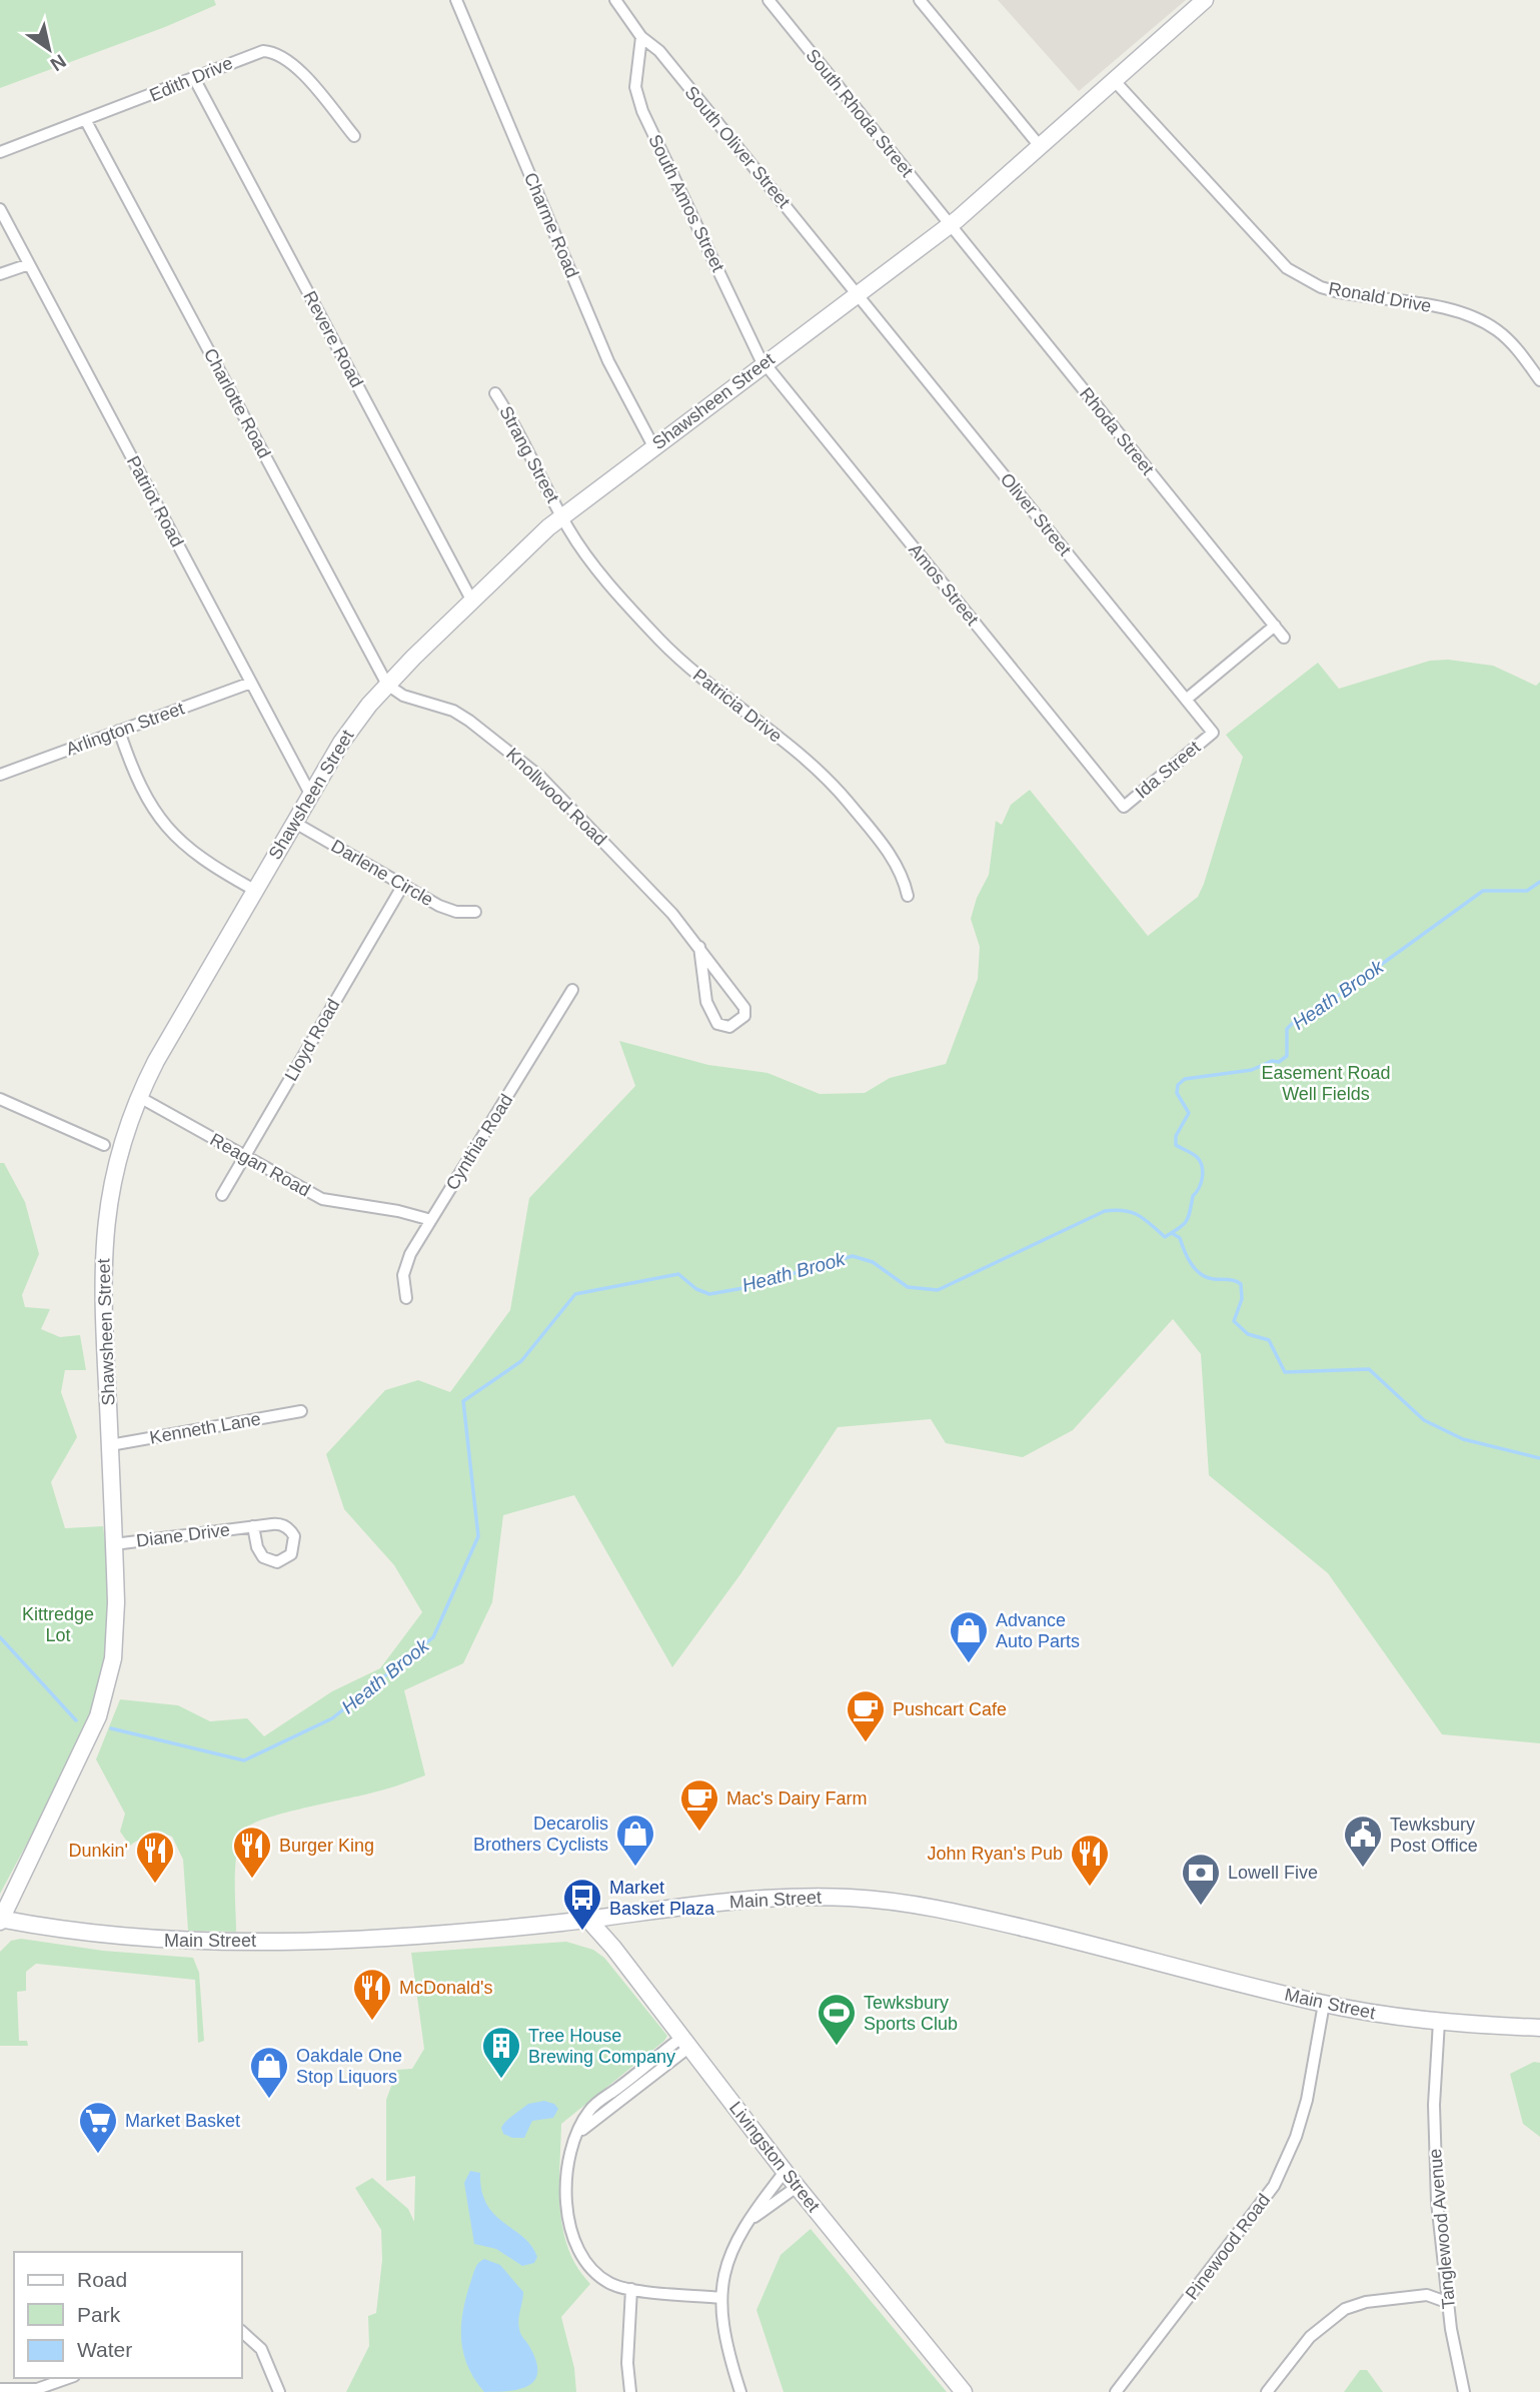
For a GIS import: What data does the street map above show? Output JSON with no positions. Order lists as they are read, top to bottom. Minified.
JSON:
{"streets":{"main road":["Shawsheen Street","Main Street","Livingston Street"],"street":["Edith Drive","South Rhoda Street","South Oliver Street","South Amos Street","Charme Road","Ronald Drive","Revere Road","Charlotte Road","Rhoda Street","Strang Street","Patriot Road","Oliver Street","Amos Street","Patricia Drive","Arlington Street","Ida Street","Knollwood Road","Darlene Circle","Lloyd Road","Cynthia Road","Reagan Road","Kenneth Lane","Diane Drive","Tanglewood Avenue","Pinewood Road"]},"crossings":[["Edith Drive","Revere Road"],["Edith Drive","Charlotte Road"],["South Rhoda Street","Shawsheen Street"],["South Rhoda Street","Rhoda Street"],["South Oliver Street","South Amos Street"],["South Oliver Street","Shawsheen Street"],["South Oliver Street","Oliver Street"],["South Amos Street","Shawsheen Street"],["South Amos Street","Amos Street"],["Charme Road","Shawsheen Street"],["Ronald Drive","Shawsheen Street"],["Revere Road","Shawsheen Street"],["Shawsheen Street","Charlotte Road"],["Shawsheen Street","Rhoda Street"],["Shawsheen Street","Strang Street"],["Shawsheen Street","Patriot Road"],["Shawsheen Street","Oliver Street"],["Shawsheen Street","Amos Street"],["Shawsheen Street","Patricia Drive"],["Shawsheen Street","Knollwood Road"],["Shawsheen Street","Darlene Circle"],["Shawsheen Street","Reagan Road"],["Shawsheen Street","Kenneth Lane"],["Shawsheen Street","Diane Drive"],["Shawsheen Street","Main Street"],["Charlotte Road","Knollwood Road"],["Strang Street","Patricia Drive"],["Patriot Road","Arlington Street"],["Oliver Street","Ida Street"],["Amos Street","Ida Street"],["Darlene Circle","Lloyd Road"],["Lloyd Road","Reagan Road"],["Cynthia Road","Reagan Road"],["Main Street","Livingston Street"],["Main Street","Tanglewood Avenue"],["Main Street","Pinewood Road"]],"water":["Heath Brook"],"parks":["Easement Road Well Fields","Kittredge Lot"],"places":{"shop":["Advance Auto Parts","Decarolis Brothers Cyclists","Oakdale One Stop Liquors"],"cafe":["Pushcart Cafe","Mac's Dairy Farm"],"public building":["Tewksbury Post Office"],"restaurant":["Burger King","Dunkin'","John Ryan's Pub","McDonald's"],"bank":["Lowell Five"],"bus stop":["Market Basket Plaza"],"sports":["Tewksbury Sports Club"],"building":["Tree House Brewing Company"],"supermarket":["Market Basket"]},"legend":["Road","Park","Water"],"north":"bottom right"}
